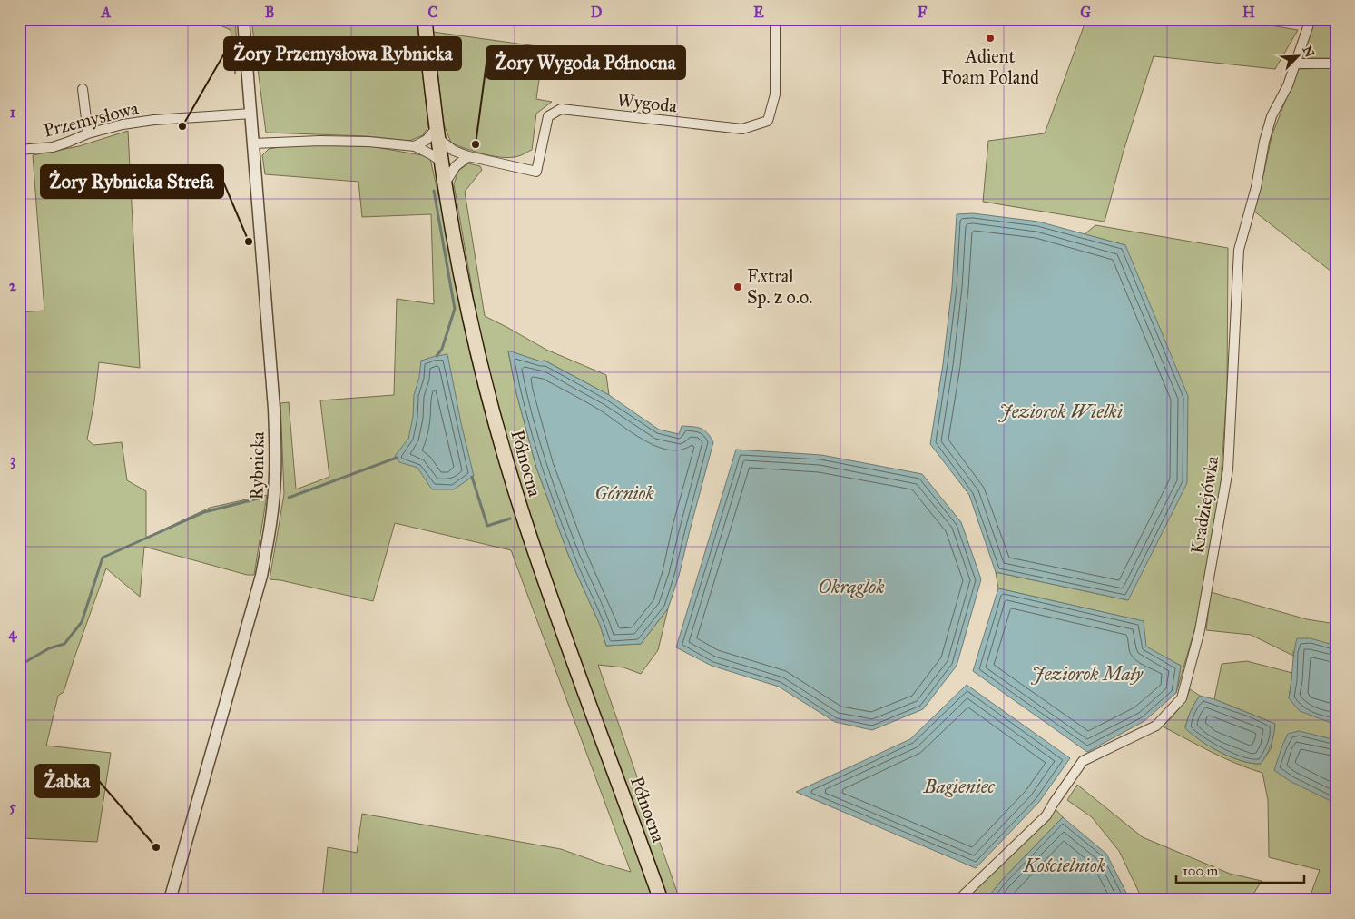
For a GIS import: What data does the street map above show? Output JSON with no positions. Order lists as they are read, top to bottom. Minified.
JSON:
{"streets":{"main road":["Północna"],"street":["Wygoda","Przemysłowa","Rybnicka","Kradziejówka"]},"crossings":[["Wygoda","Północna"],["Przemysłowa","Rybnicka"]],"water":["Jeziorok Wielki","Górniok","Okrąglok","Jeziorok Mały","Bagieniec","Kościelniok"],"places":["Adient Foam Poland","Żory Przemysłowa Rybnicka","Żory Wygoda Północna","Żory Rybnicka Strefa","Extral Sp. z o.o.","Żabka"],"scale_bar":"100 m","north":"top right","grid":{"columns":["A","B","C","D","E","F","G","H"],"rows":["1","2","3","4","5"]}}
